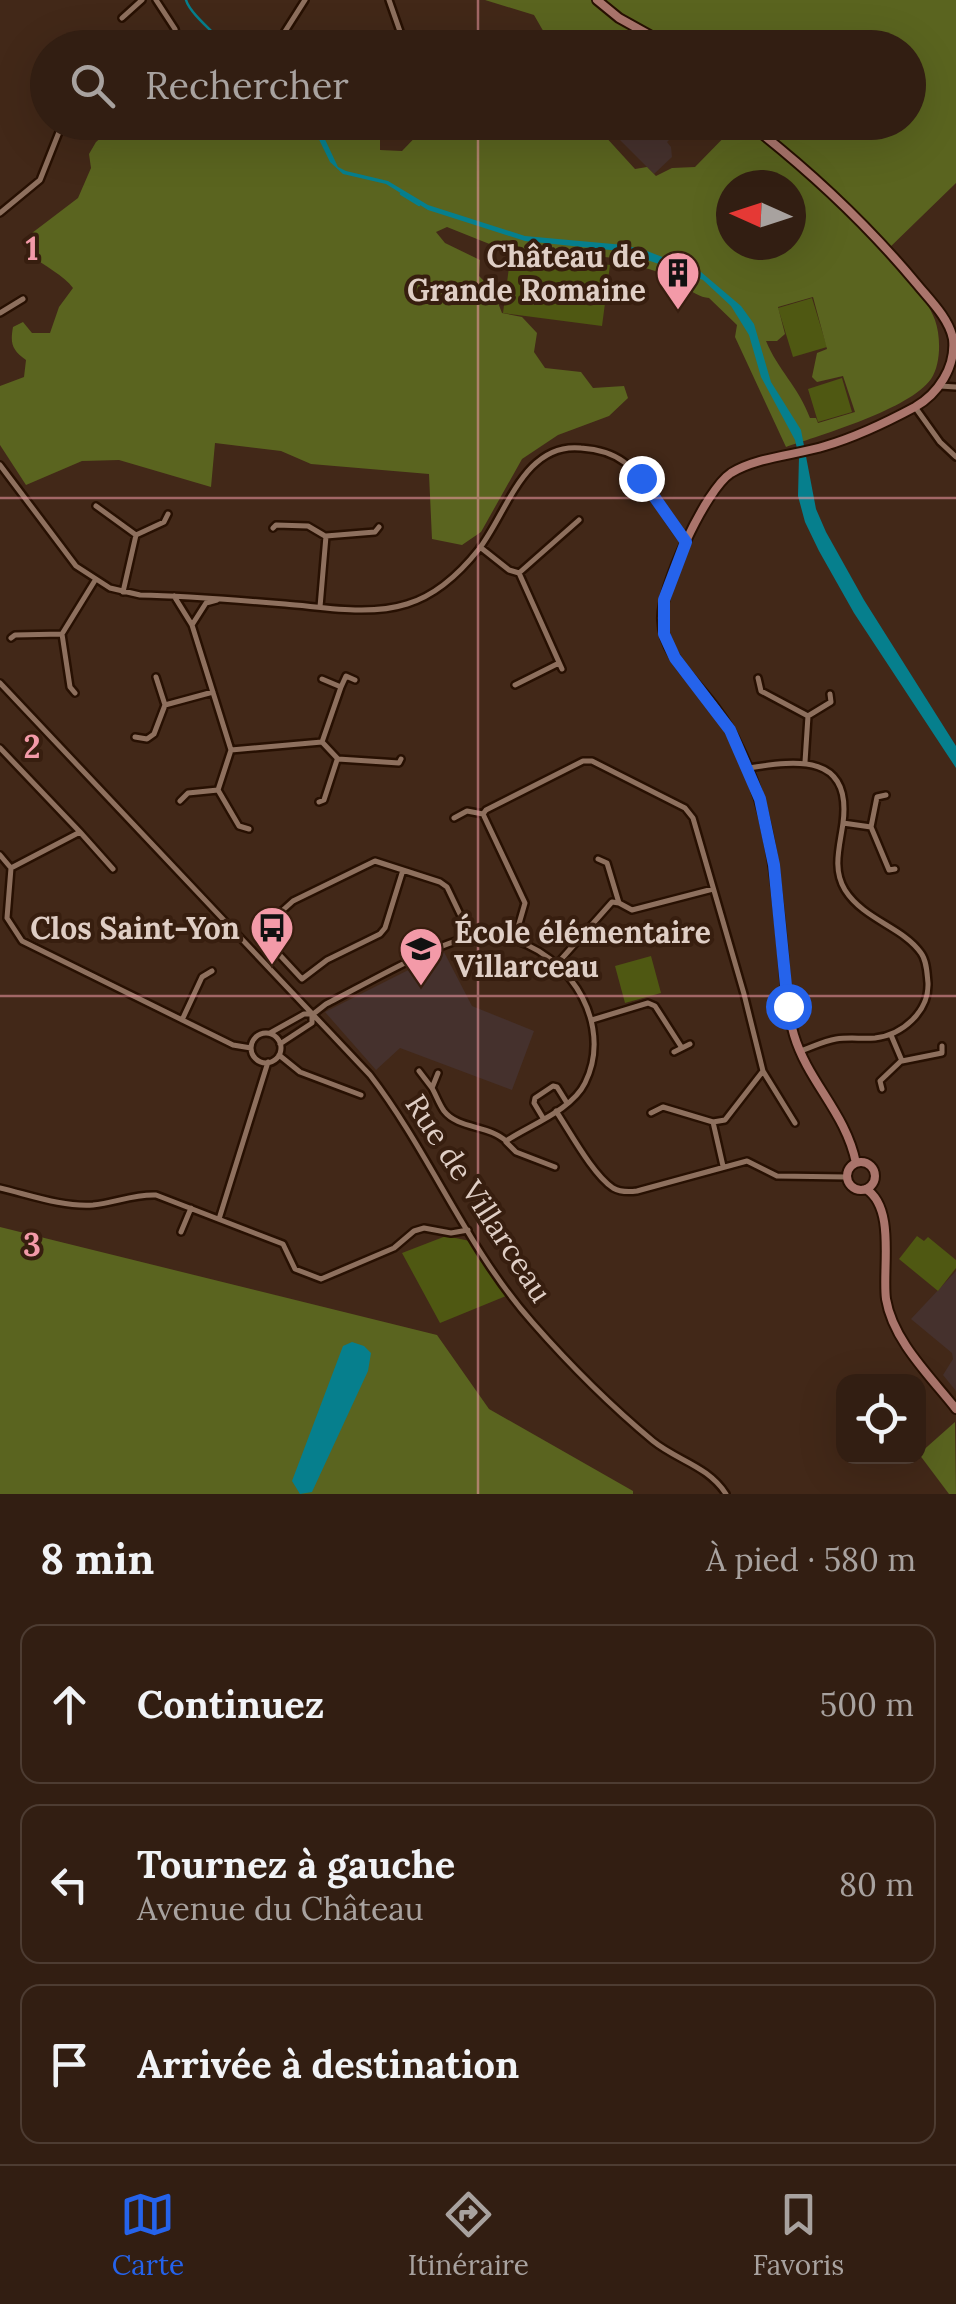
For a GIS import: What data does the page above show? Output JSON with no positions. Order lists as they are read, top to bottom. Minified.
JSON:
{"streets":{"street":["Rue de Villarceau"]},"places":{"building":["Château de Grande Romaine"],"bus stop":["Clos Saint-Yon"],"school or university":["École élémentaire Villarceau"]},"north":"left","page":{"search":"Rechercher","heading":["8 min","À pied · 580 m"],"list":[["Continuez","500 m"],["Tournez à gauche","Avenue du Château","80 m"],"Arrivée à destination"],"nav":["Carte","Itinéraire","Favoris"]},"grid":{"rows":["1","2","3"]}}
